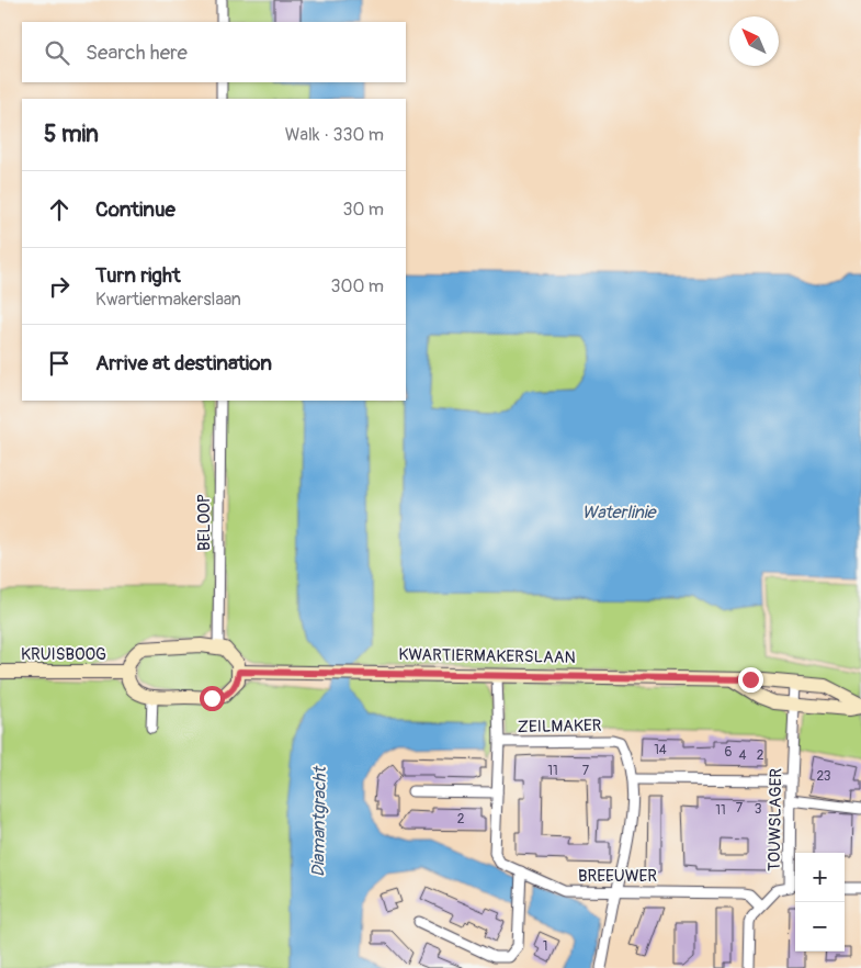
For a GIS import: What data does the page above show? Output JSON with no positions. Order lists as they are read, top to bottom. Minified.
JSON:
{"streets":{"main road":["KRUISBOOG","KWARTIERMAKERSLAAN"],"street":["BELOOP","ZEILMAKER","TOUWSLAGER","BREEUWER"]},"crossings":[["KWARTIERMAKERSLAAN","TOUWSLAGER"],["KWARTIERMAKERSLAAN","BREEUWER"],["ZEILMAKER","BREEUWER"],["TOUWSLAGER","BREEUWER"]],"water":["Waterlinie","Diamantgracht"],"house_numbers":["14","6","4","2","11","7","23","7","3","11","2","1"],"north":"top left","page":{"search":"Search here","heading":["5 min","Walk · 330 m"],"list":[["Continue","30 m"],["Turn right","Kwartiermakerslaan","300 m"],"Arrive at destination"],"map_buttons":["+","−"]}}
